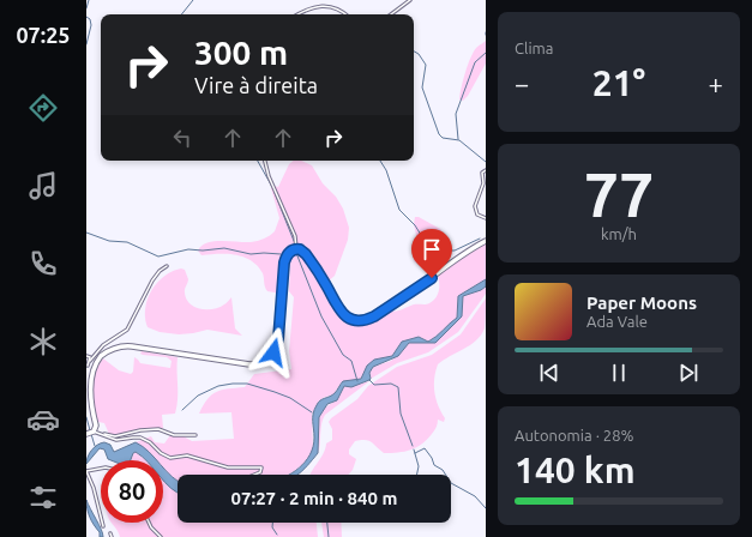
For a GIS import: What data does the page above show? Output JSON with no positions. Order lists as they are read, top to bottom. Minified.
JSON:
{"page":{"tabs":"07:25","tile":["Clima",["77","km/h"],["Autonomia · 28%","140 km"]],"turn":["300 m","Vire à direita"],"heat":["−","21°","+"],"song":["Paper Moons","Ada Vale"],"limit":"80","trip":"07:27 · 2 min · 840 m"}}
